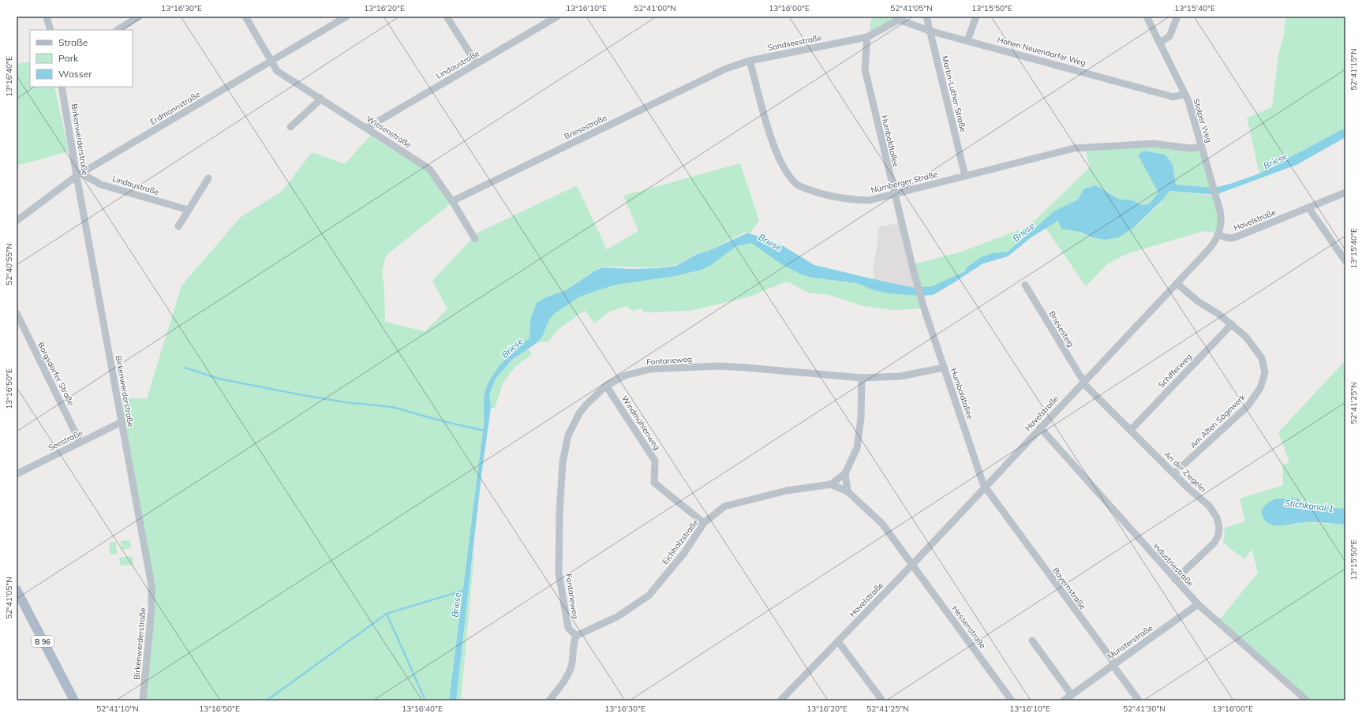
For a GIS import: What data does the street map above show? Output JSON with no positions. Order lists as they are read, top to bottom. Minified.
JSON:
{"streets":{"main road":["B 96"],"street":["Sandseestraße","Hohen Neuendorfer Weg","Lindaustraße","Martin-Luther-Straße","Erdmannstraße","Stolper Weg","Briesestraße","Wiesenstraße","Birkenwerderstraße","Humboldtallee","Nürnberger Straße","Havelstraße","Briesesteig","Fontaneweg","Schifferweg","Borgsdorfer Straße","Am Alten Sägewerk","Windmühlenweg","Seestraße","An der Ziegelei","Eichholzstraße","Industriestraße","Bayernstraße","Hessenstraße","Münsterstraße"]},"crossings":[["Sandseestraße","Briesestraße"],["Sandseestraße","Humboldtallee"],["Sandseestraße","Nürnberger Straße"],["Hohen Neuendorfer Weg","Martin-Luther-Straße"],["Hohen Neuendorfer Weg","Stolper Weg"],["Lindaustraße","Erdmannstraße"],["Lindaustraße","Wiesenstraße"],["Lindaustraße","Birkenwerderstraße"],["Martin-Luther-Straße","Nürnberger Straße"],["Erdmannstraße","Wiesenstraße"],["Erdmannstraße","Birkenwerderstraße"],["Stolper Weg","Nürnberger Straße"],["Stolper Weg","Havelstraße"],["Briesestraße","Wiesenstraße"],["Birkenwerderstraße","Seestraße"],["Humboldtallee","Nürnberger Straße"],["Humboldtallee","Havelstraße"],["Humboldtallee","Fontaneweg"],["Humboldtallee","Bayernstraße"],["Havelstraße","Briesesteig"],["Havelstraße","Am Alten Sägewerk"],["Havelstraße","An der Ziegelei"],["Havelstraße","Industriestraße"],["Havelstraße","Bayernstraße"],["Havelstraße","Hessenstraße"],["Briesesteig","An der Ziegelei"],["Fontaneweg","Windmühlenweg"],["Fontaneweg","Eichholzstraße"],["Schifferweg","Am Alten Sägewerk"],["Schifferweg","An der Ziegelei"],["Borgsdorfer Straße","Seestraße"],["Am Alten Sägewerk","An der Ziegelei"],["Windmühlenweg","Eichholzstraße"],["An der Ziegelei","Industriestraße"],["Industriestraße","Münsterstraße"],["Bayernstraße","Münsterstraße"]],"water":["Briese","Stichkanal 1"],"legend":["Straße","Park","Wasser"],"coordinates":["13°16'30\"E","13°16'20\"E","13°16'10\"E","52°41'00\"N","13°16'00\"E","52°41'05\"N","13°15'50\"E","13°15'40\"E","52°41'15\"N","13°16'40\"E","52°40'55\"N","13°16'50\"E","52°41'25\"N","52°41'10\"N","52°41'30\"N"]}
